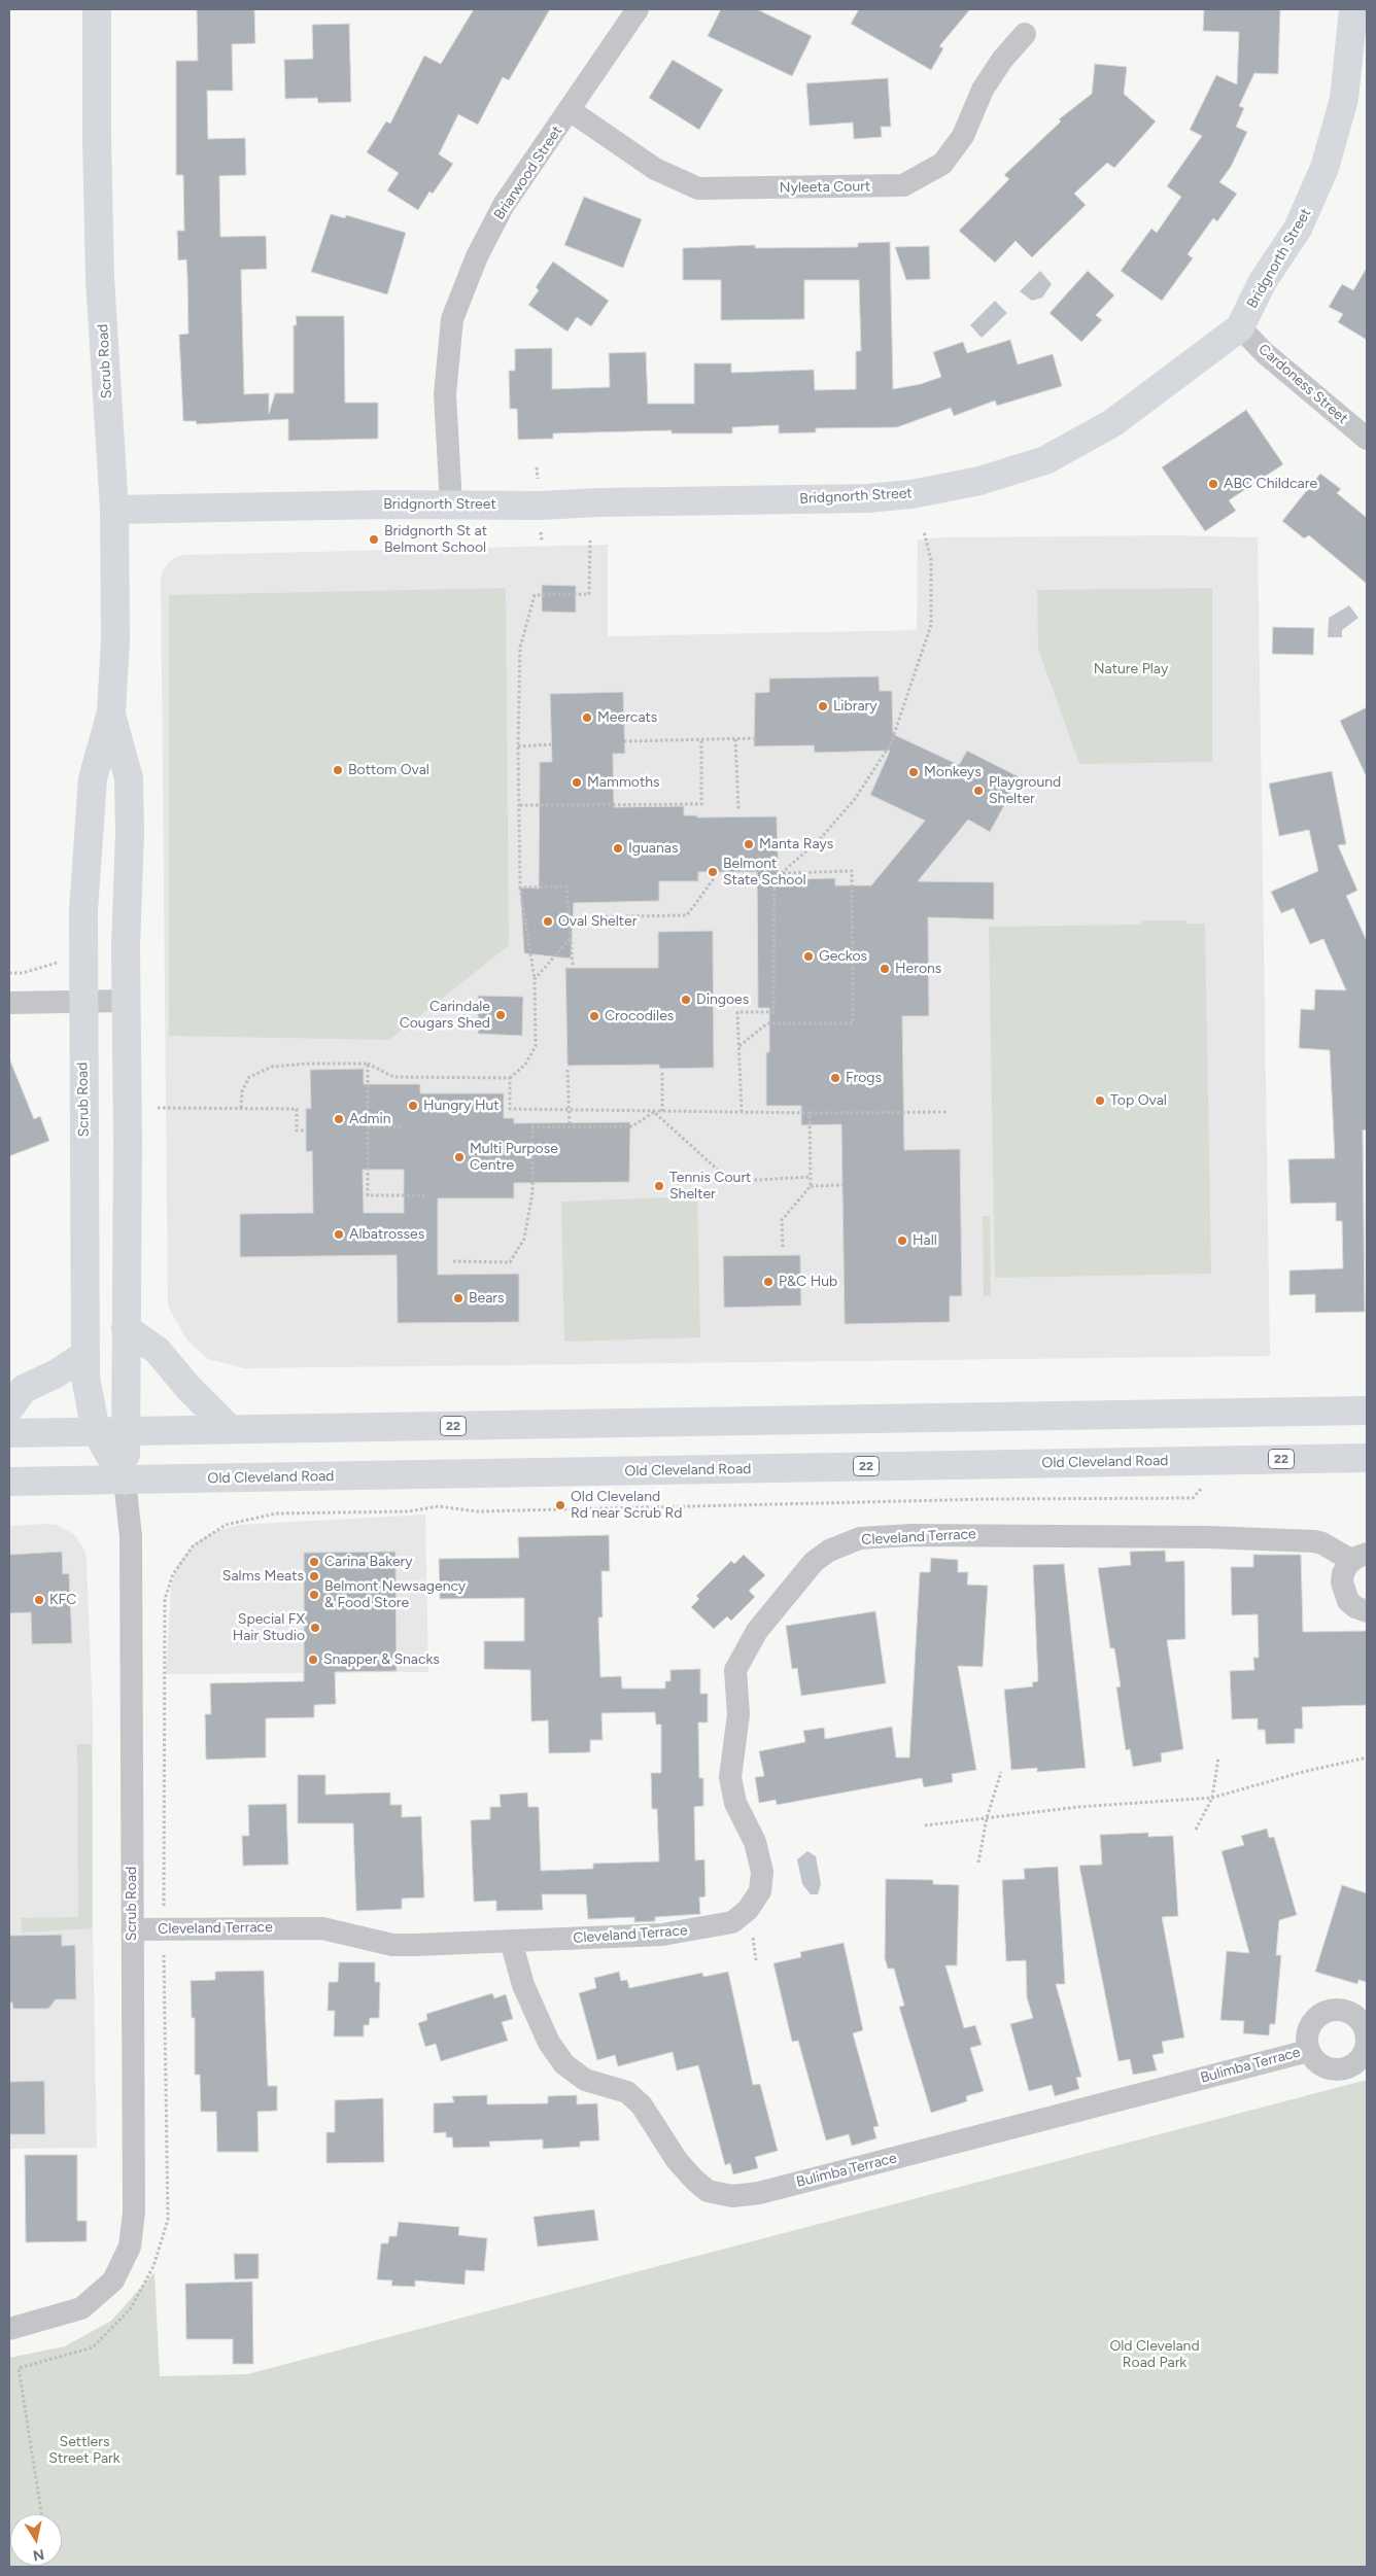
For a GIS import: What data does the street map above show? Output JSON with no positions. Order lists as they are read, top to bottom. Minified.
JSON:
{"streets":{"main road":["Bridgnorth Street","Scrub Road","22","Old Cleveland Road"],"street":["Briarwood Street","Nyleeta Court","Cardoness Street","Cleveland Terrace","Bulimba Terrace"]},"crossings":[["Briarwood Street","Nyleeta Court"],["Briarwood Street","Bridgnorth Street"],["Bridgnorth Street","Scrub Road"],["Bridgnorth Street","Cardoness Street"],["Scrub Road","22"],["Scrub Road","Old Cleveland Road"],["Scrub Road","Cleveland Terrace"],["Cleveland Terrace","Bulimba Terrace"]],"parks":["Nature Play","Old Cleveland Road Park","Settlers Street Park"],"places":["ABC Childcare","Bridgnorth St at Belmont School","Library","Meercats","Bottom Oval","Monkeys","Mammoths","Playground Shelter","Manta Rays","Iguanas","Belmont State School","Oval Shelter","Geckos","Herons","Dingoes","Carindale Cougars Shed","Crocodiles","Frogs","Top Oval","Hungry Hut","Admin","Multi Purpose Centre","Tennis Court Shelter","Albatrosses","Hall","P&C Hub","Bears","Old Cleveland Rd near Scrub Rd","Carina Bakery","Salms Meats","Belmont Newsagency & Food Store","KFC","Special FX Hair Studio","Snapper & Snacks"],"north":"bottom"}
